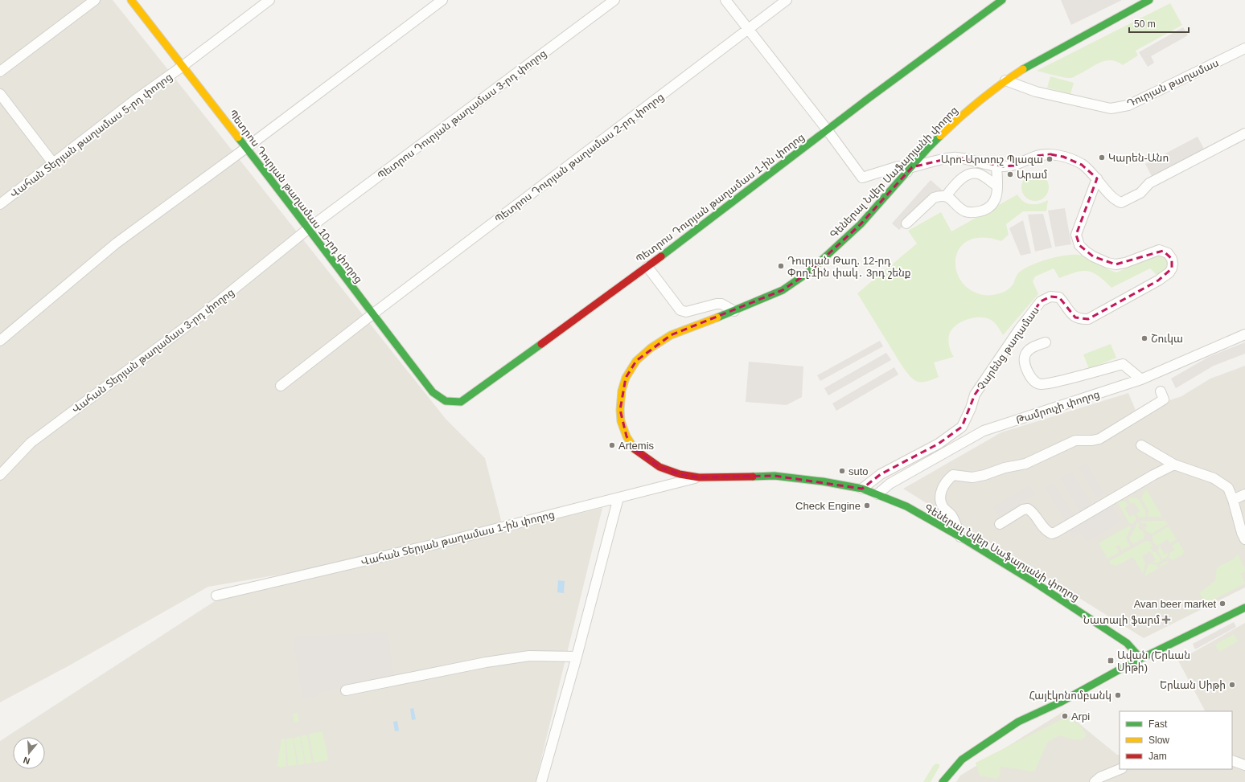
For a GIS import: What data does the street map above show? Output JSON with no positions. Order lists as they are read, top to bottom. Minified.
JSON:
{"streets":{"main road":["Գեներալ Նվեր Սաֆարյանի փողոց","Պետրոս Դուրյան թաղամաս 10-րդ փողոց","Պետրոս Դուրյան թաղամաս 1-ին փողոց"],"street":["Դուրյան թաղամաս","Պետրոս Դուրյան թաղամաս 3-րդ փողոց","Վահան Տերյան թաղամաս 5-րդ փողոց","Պետրոս Դուրյան թաղամաս 2-րդ փողոց","Չարենց թաղամաս","Վահան Տերյան թաղամաս 3-րդ փողոց","Թամրուչի փողոց","Վահան Տերյան թաղամաս 1-ին փողոց"]},"crossings":[["Դուրյան թաղամաս","Գեներալ Նվեր Սաֆարյանի փողոց"],["Պետրոս Դուրյան թաղամաս 3-րդ փողոց","Պետրոս Դուրյան թաղամաս 10-րդ փողոց"],["Պետրոս Դուրյան թաղամաս 3-րդ փողոց","Վահան Տերյան թաղամաս 3-րդ փողոց"],["Վահան Տերյան թաղամաս 5-րդ փողոց","Պետրոս Դուրյան թաղամաս 10-րդ փողոց"],["Պետրոս Դուրյան թաղամաս 2-րդ փողոց","Պետրոս Դուրյան թաղամաս 10-րդ փողոց"],["Գեներալ Նվեր Սաֆարյանի փողոց","Չարենց թաղամաս"],["Գեներալ Նվեր Սաֆարյանի փողոց","Թամրուչի փողոց"],["Գեներալ Նվեր Սաֆարյանի փողոց","Վահան Տերյան թաղամաս 1-ին փողոց"],["Պետրոս Դուրյան թաղամաս 10-րդ փողոց","Պետրոս Դուրյան թաղամաս 1-ին փողոց"],["Պետրոս Դուրյան թաղամաս 10-րդ փողոց","Վահան Տերյան թաղամաս 3-րդ փողոց"]],"places":{"other":["Կարեն-Անո","Արո-Արտուշ Պլազա","Արամ","Դուրյան Թաղ. 12-րդ Փող.1ին փակ․ 3րդ շենք","Շուկա","Artemis","suto","Check Engine","Avan beer market","Երևան Սիթի","Հայէկոնոմբանկ","Arpi"],"health":["Նատալի ֆարմ"],"transit":["Ավան (Երևան Սիթի)"]},"legend":["Fast","Slow","Jam"],"scale_bar":"50 m","north":"bottom"}
